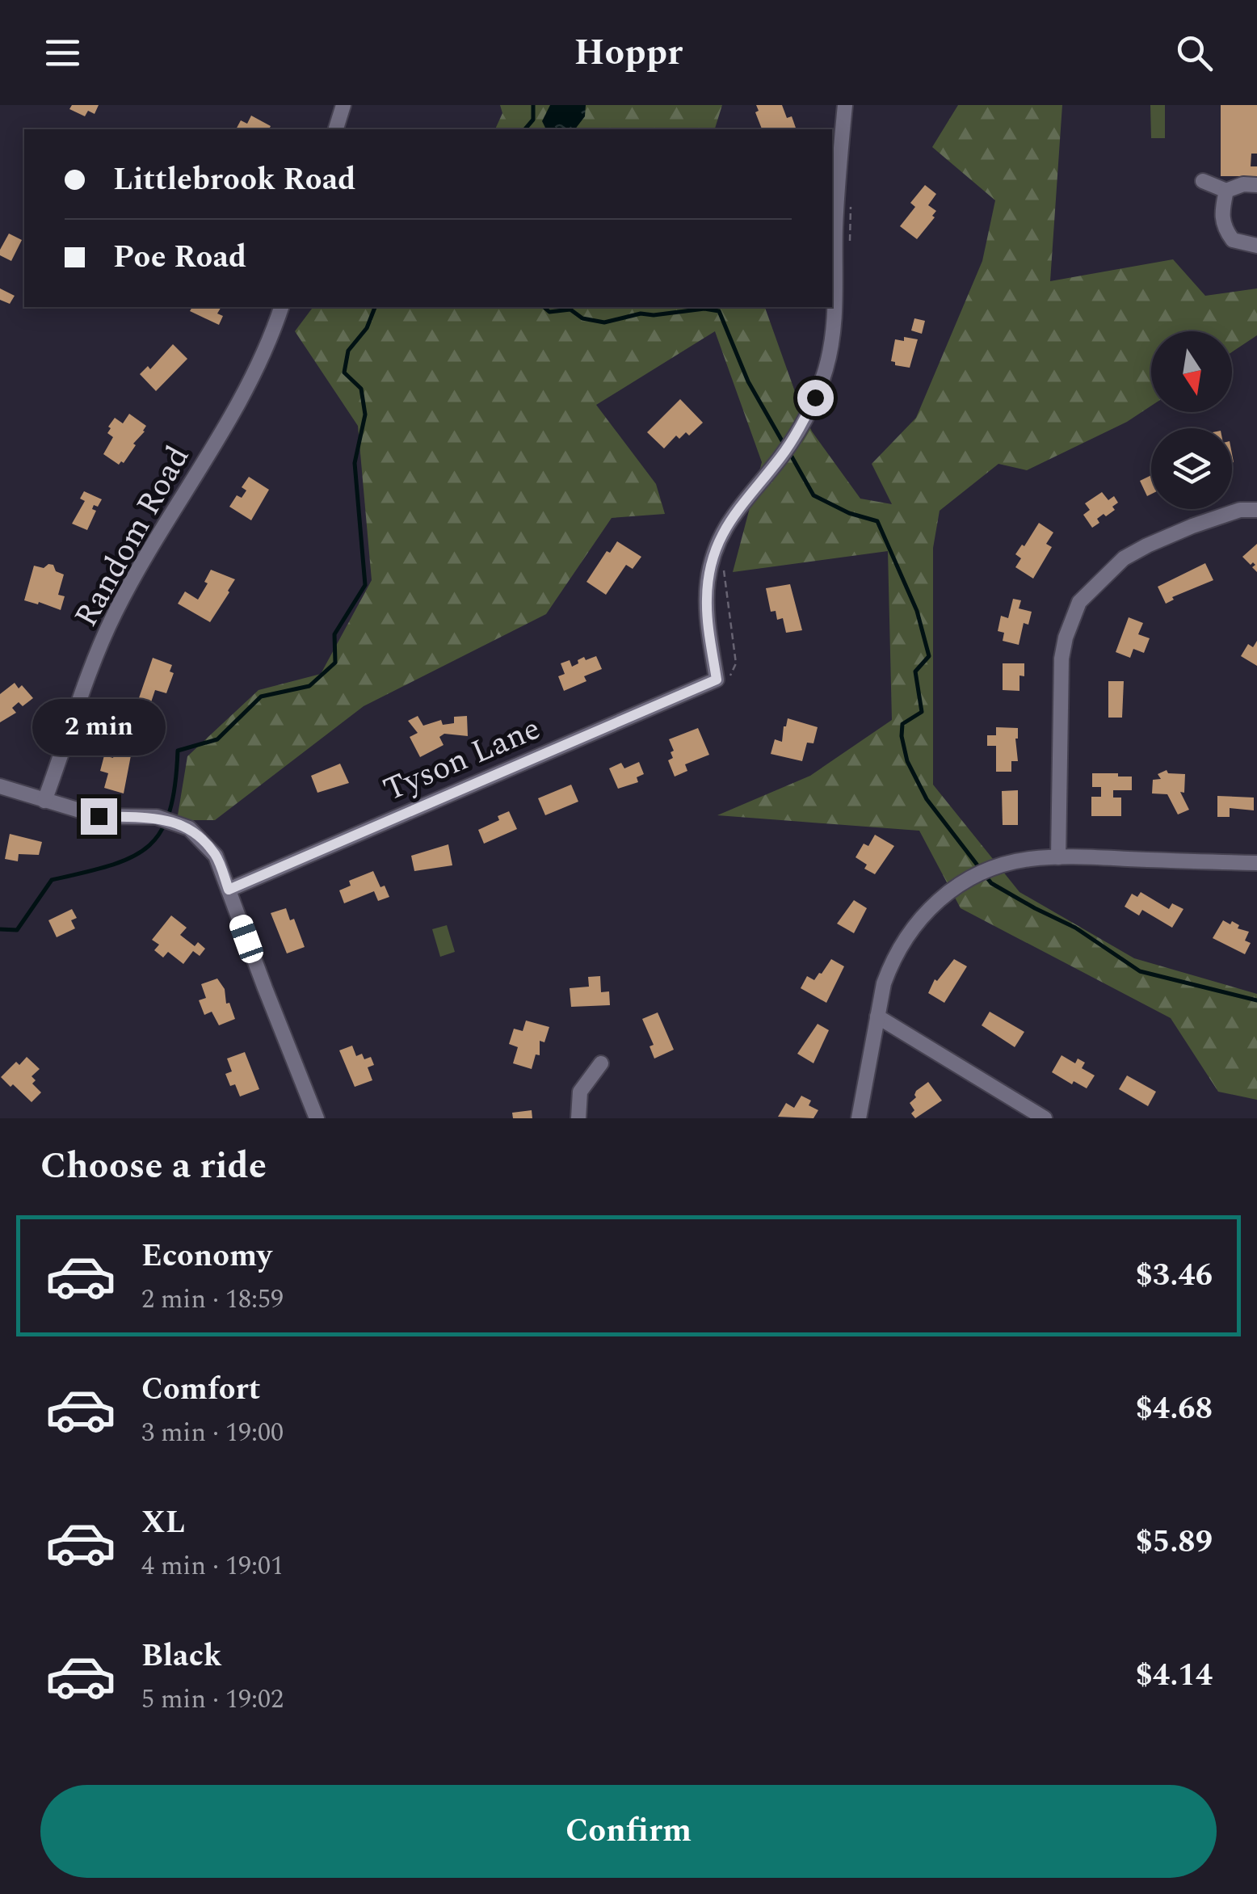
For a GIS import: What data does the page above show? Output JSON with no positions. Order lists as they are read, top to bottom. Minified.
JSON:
{"streets":{"street":["Random Road","Tyson Lane"]},"north":"bottom","page":{"header":"Hoppr","banner":["Littlebrook Road","Poe Road"],"bubble":"2 min","heading":"Choose a ride","list":[{"name":"Economy","note":"2 min · 18:59","value":"$3.46"},{"name":"Comfort","note":"3 min · 19:00","value":"$4.68"},{"name":"XL","note":"4 min · 19:01","value":"$5.89"},{"name":"Black","note":"5 min · 19:02","value":"$4.14"}],"buttons":"Confirm"}}
